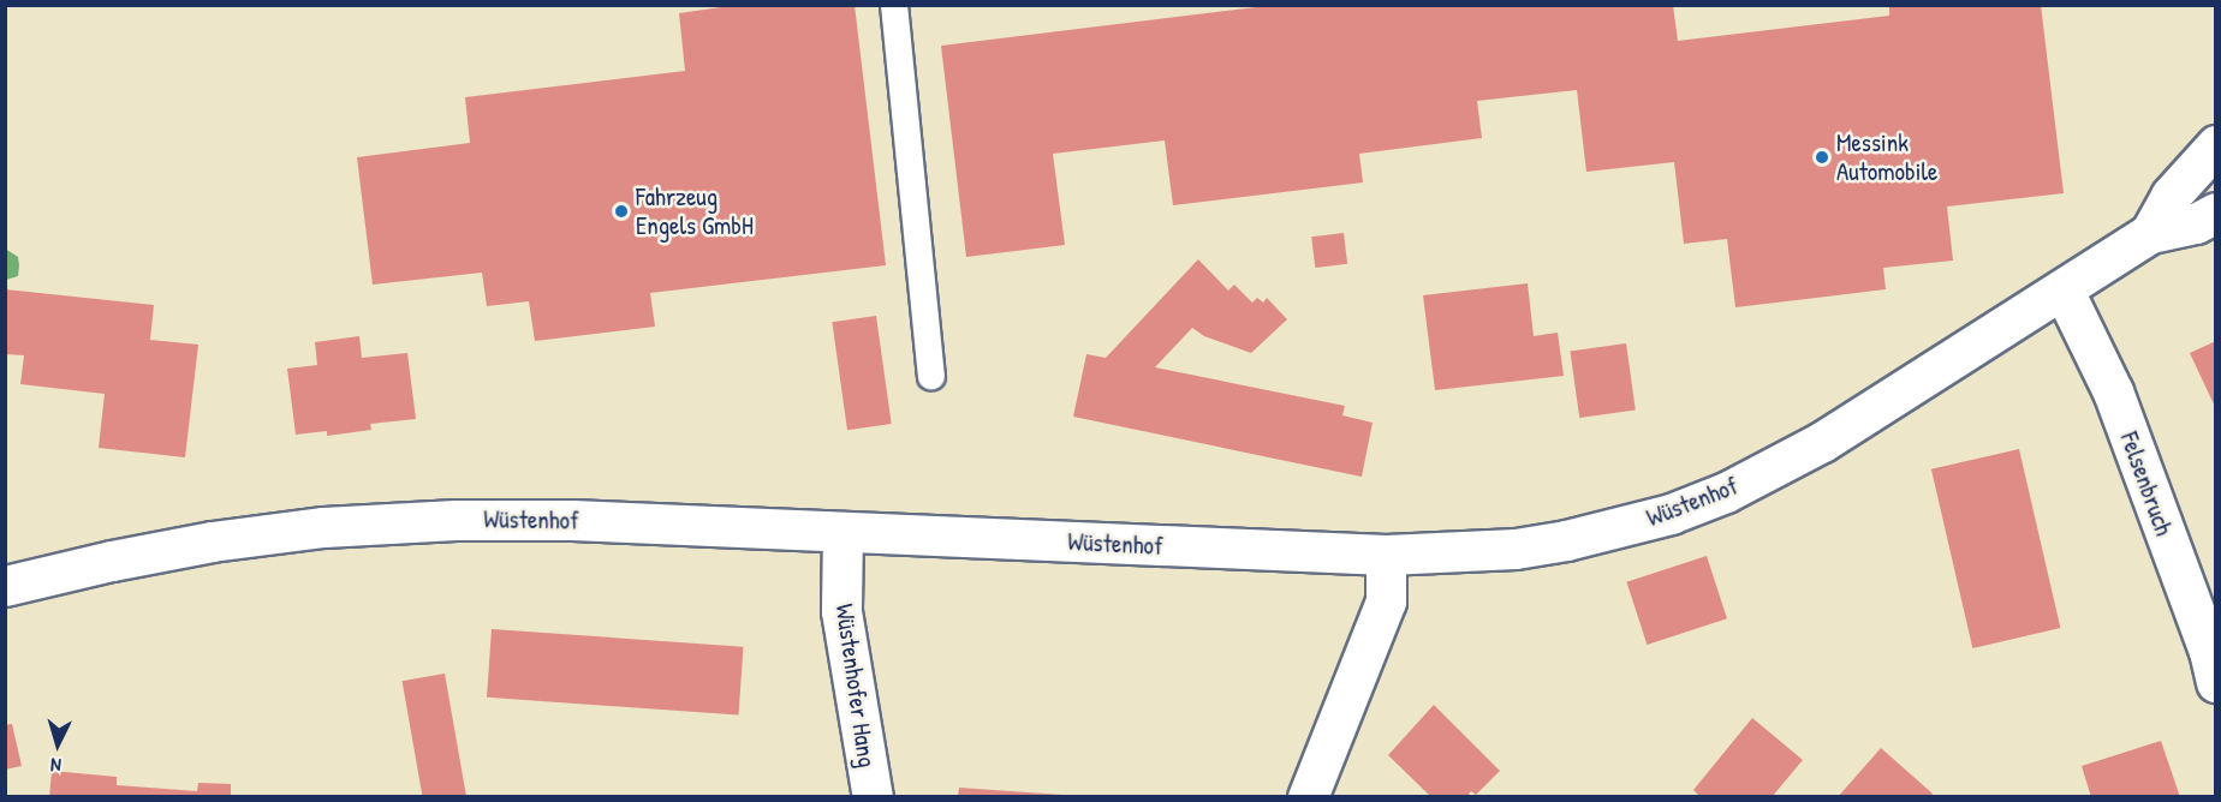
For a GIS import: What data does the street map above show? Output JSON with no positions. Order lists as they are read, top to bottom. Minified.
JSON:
{"streets":{"main road":["Felsenbruch","Wüstenhof","Wüstenhofer Hang"]},"crossings":[["Felsenbruch","Wüstenhof"],["Wüstenhof","Wüstenhofer Hang"]],"places":["Messink Automobile","Fahrzeug Engels GmbH"],"north":"bottom"}
